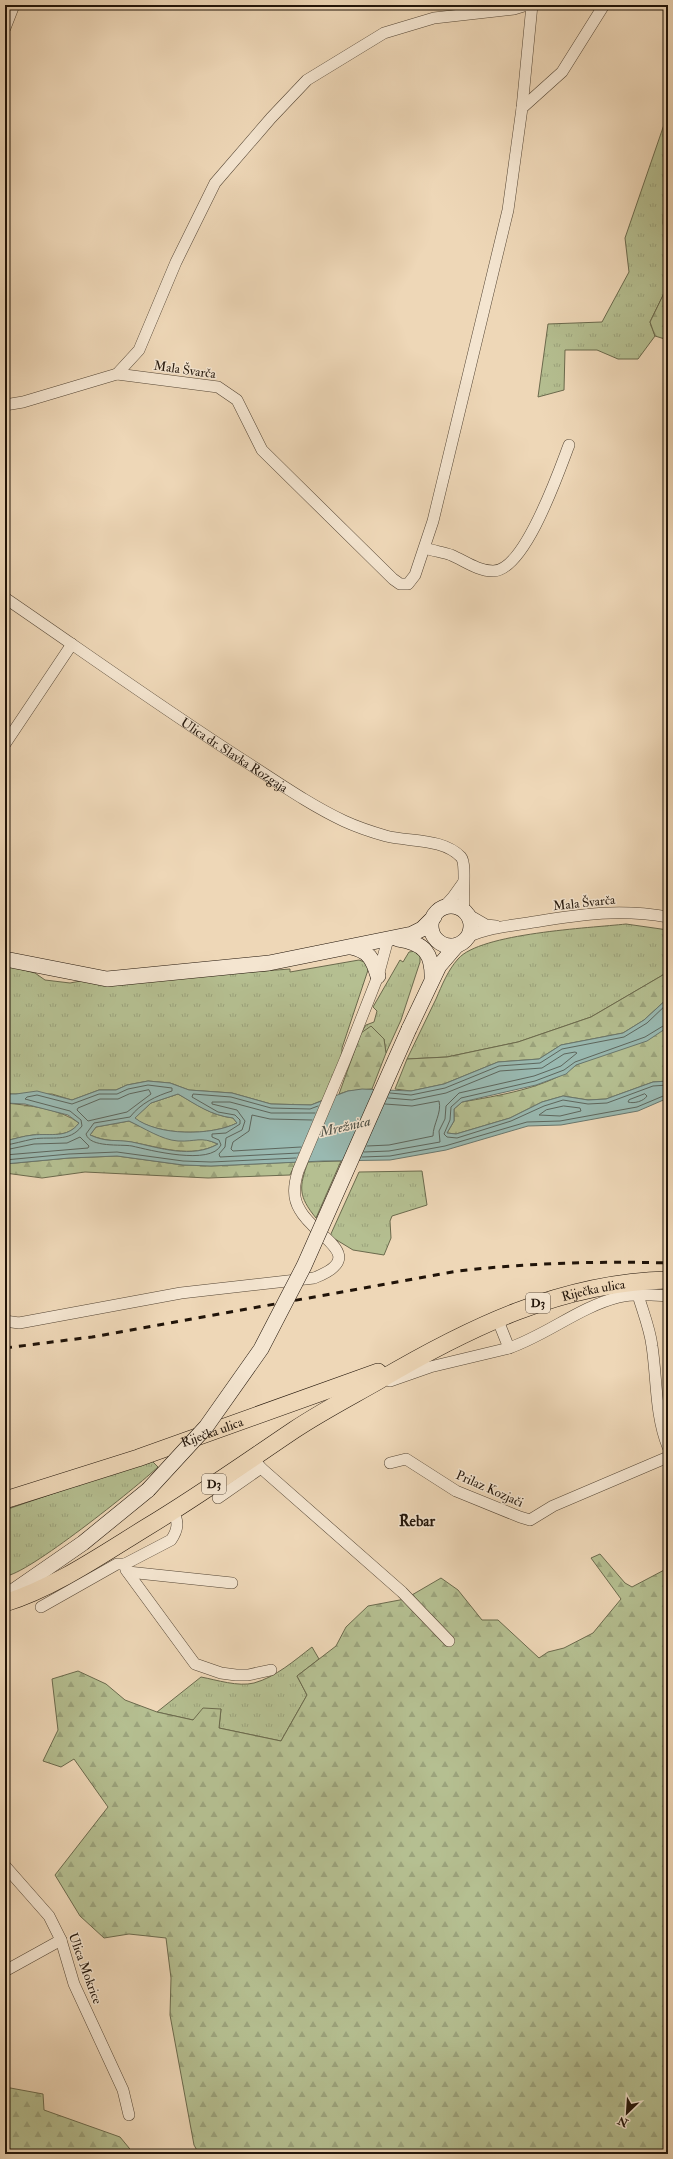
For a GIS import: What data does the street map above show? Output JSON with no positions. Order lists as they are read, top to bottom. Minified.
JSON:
{"streets":{"main road":["Riječka ulica","D3"],"street":["Mala Švarča","Ulica dr. Slavka Rozgaja","Prilaz Kozjači","Ulica Mokrice"]},"districts":["Rebar"],"water":["Mrežnica"],"north":"bottom left"}
